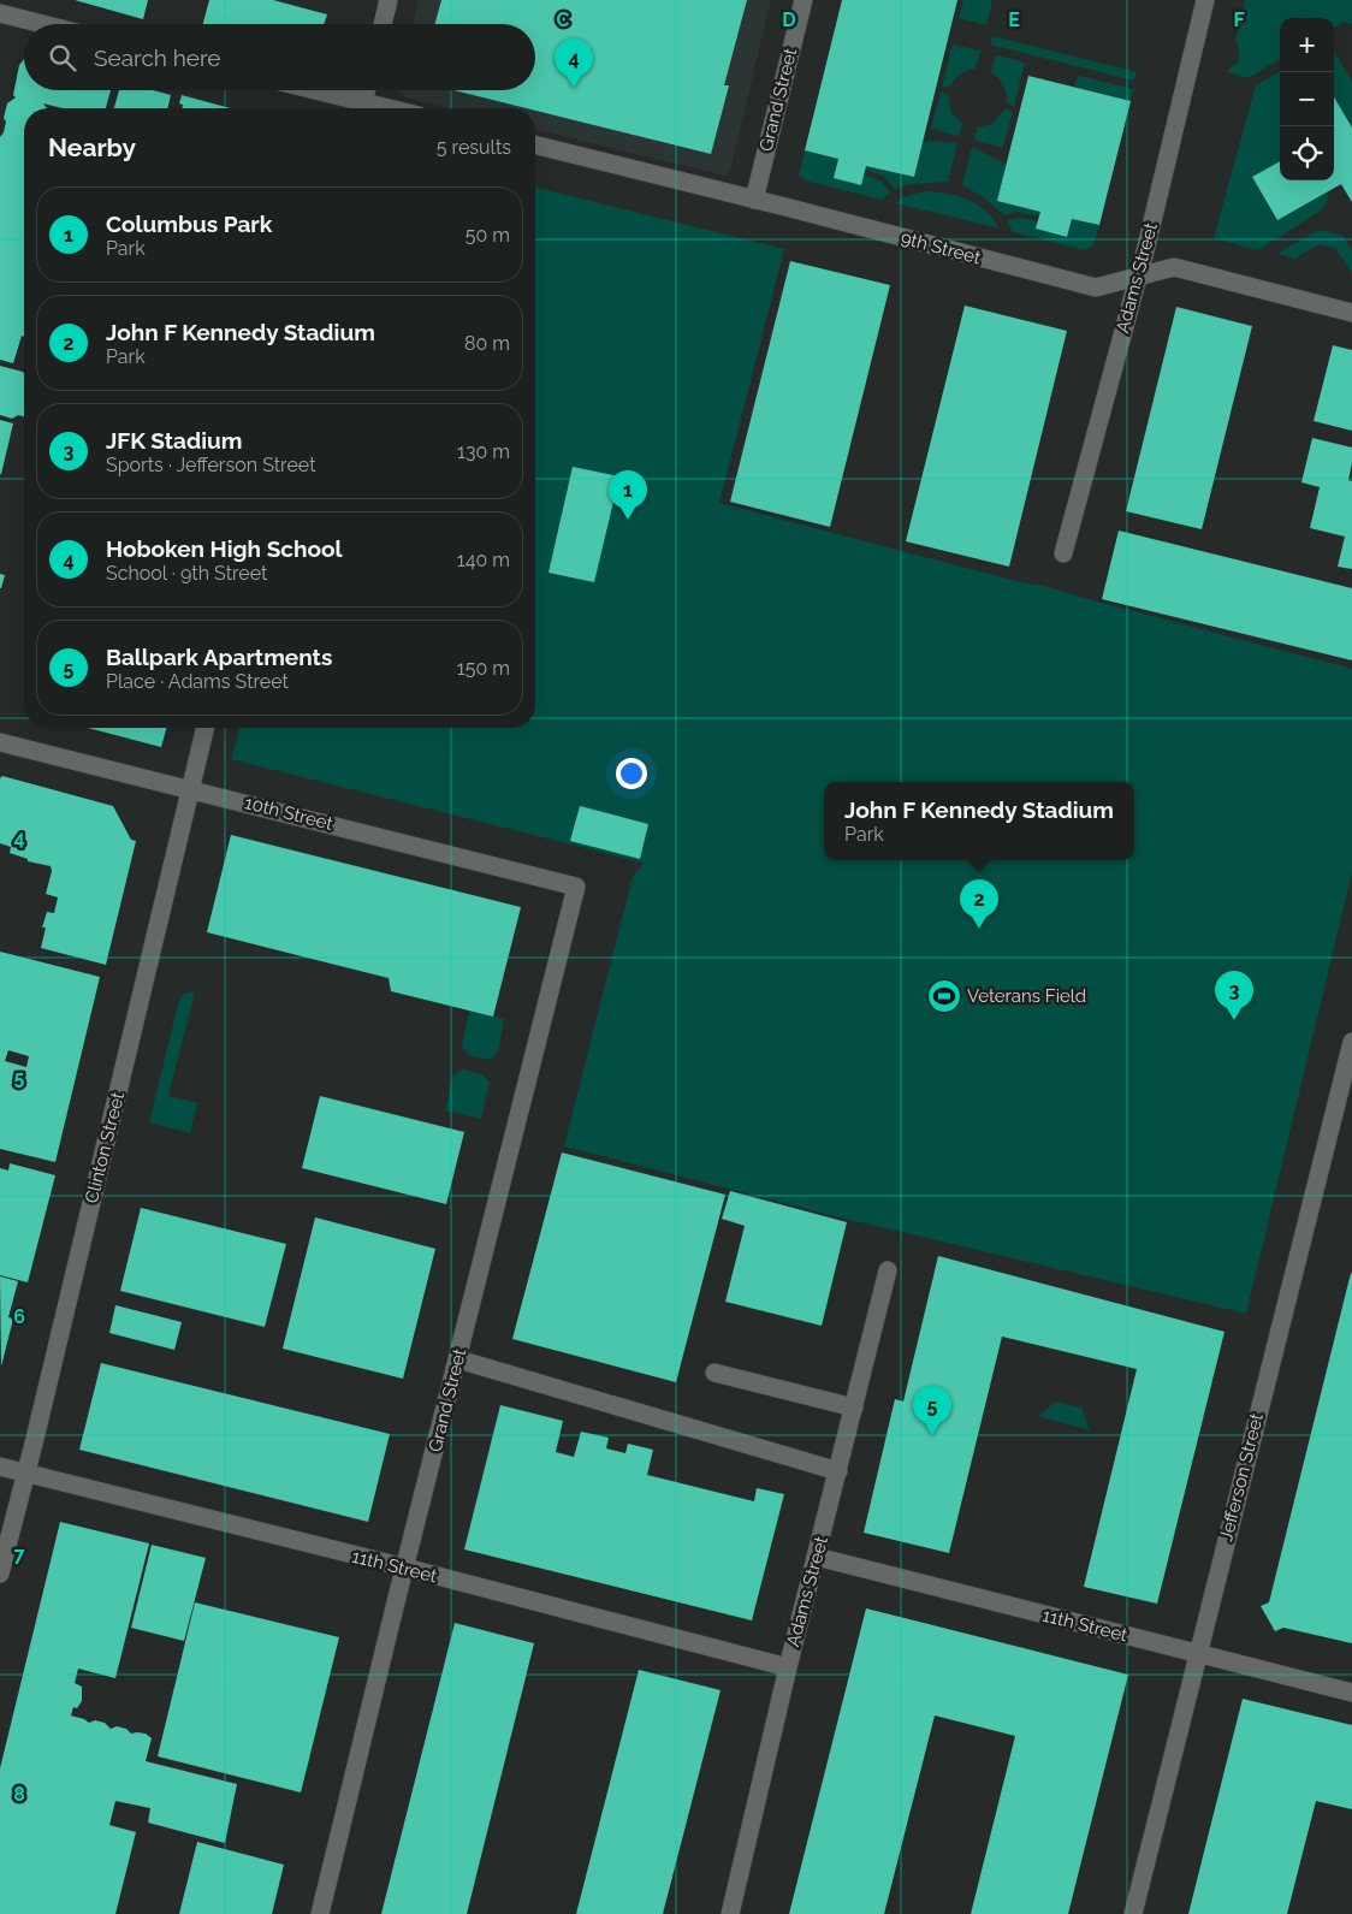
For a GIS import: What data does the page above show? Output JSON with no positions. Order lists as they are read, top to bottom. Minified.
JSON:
{"streets":{"street":["Grand Street","9th Street","Adams Street","10th Street","Clinton Street","Jefferson Street","11th Street"]},"crossings":[["Grand Street","9th Street"],["Grand Street","10th Street"],["Grand Street","11th Street"],["9th Street","Adams Street"],["Adams Street","11th Street"],["10th Street","Clinton Street"],["Clinton Street","11th Street"],["Jefferson Street","11th Street"]],"places":{"sports":["Veterans Field"]},"page":{"map_buttons":["+","−"],"search":"Search here","pins":["4","1","2","3","5"],"heading":["Nearby","5 results"],"list":[{"mark":"1","name":"Columbus Park","note":"Park","value":"50 m"},{"mark":"2","name":"John F Kennedy Stadium","note":"Park","value":"80 m"},{"mark":"3","name":"JFK Stadium","note":"Sports · Jefferson Street","value":"130 m"},{"mark":"4","name":"Hoboken High School","note":"School · 9th Street","value":"140 m"},{"mark":"5","name":"Ballpark Apartments","note":"Place · Adams Street","value":"150 m"}],"popup":["John F Kennedy Stadium","Park"]},"grid":{"columns":["C","D","E","F"],"rows":["4","5","6","7","8"]}}
